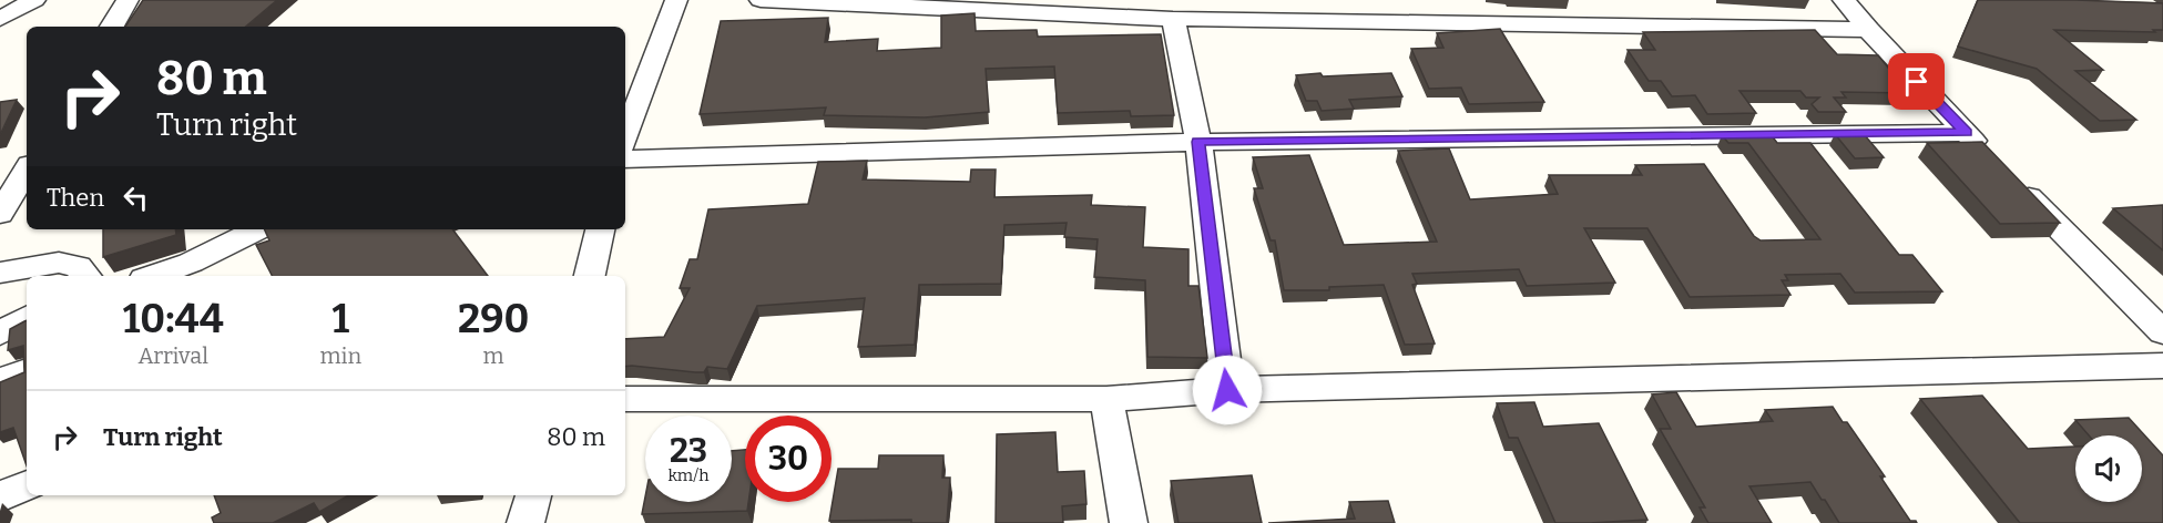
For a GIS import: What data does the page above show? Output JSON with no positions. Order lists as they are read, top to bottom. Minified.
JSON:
{"page":{"turn":["80 m","Turn right"],"then":"Then","eta":["10:44","Arrival","1","min","290","m"],"list":[{"name":"Turn right","value":"80 m"}],"speed":"23 km/h","limit":"30"}}
